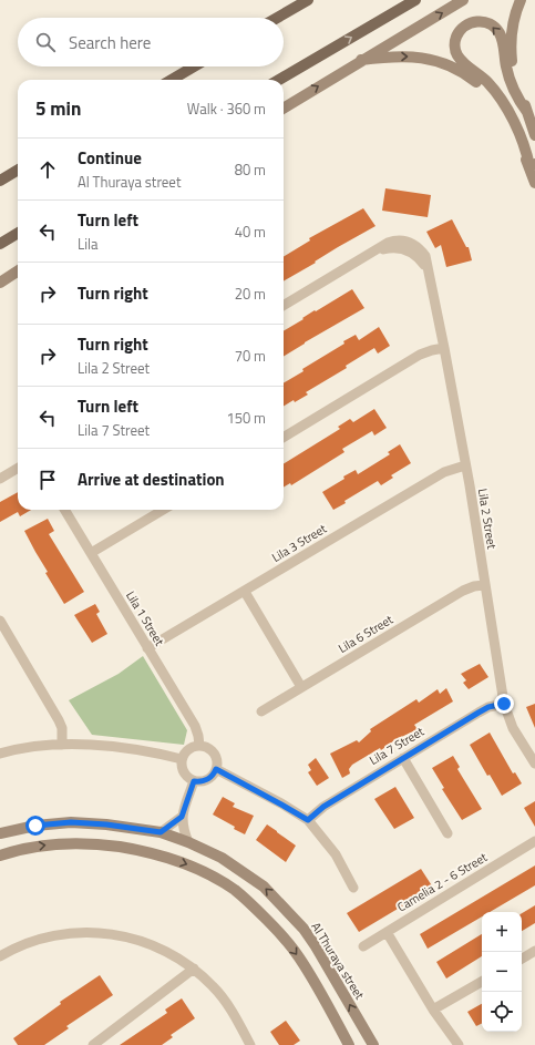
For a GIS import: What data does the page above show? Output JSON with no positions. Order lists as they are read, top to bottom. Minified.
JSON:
{"streets":{"street":["Lila 2 Street","Lila 3 Street","Lila 1 Street","Lila 6 Street","Lila 7 Street","Camelia 2 - 6 Street","Al Thuraya street"]},"crossings":[["Lila 2 Street","Lila 3 Street"],["Lila 2 Street","Lila 6 Street"],["Lila 2 Street","Lila 7 Street"],["Lila 3 Street","Lila 1 Street"]],"page":{"search":"Search here","heading":["5 min","Walk · 360 m"],"list":[["Continue","Al Thuraya street","80 m"],["Turn left","Lila","40 m"],["Turn right","20 m"],["Turn right","Lila 2 Street","70 m"],["Turn left","Lila 7 Street","150 m"],"Arrive at destination"],"map_buttons":["+","−"]}}
